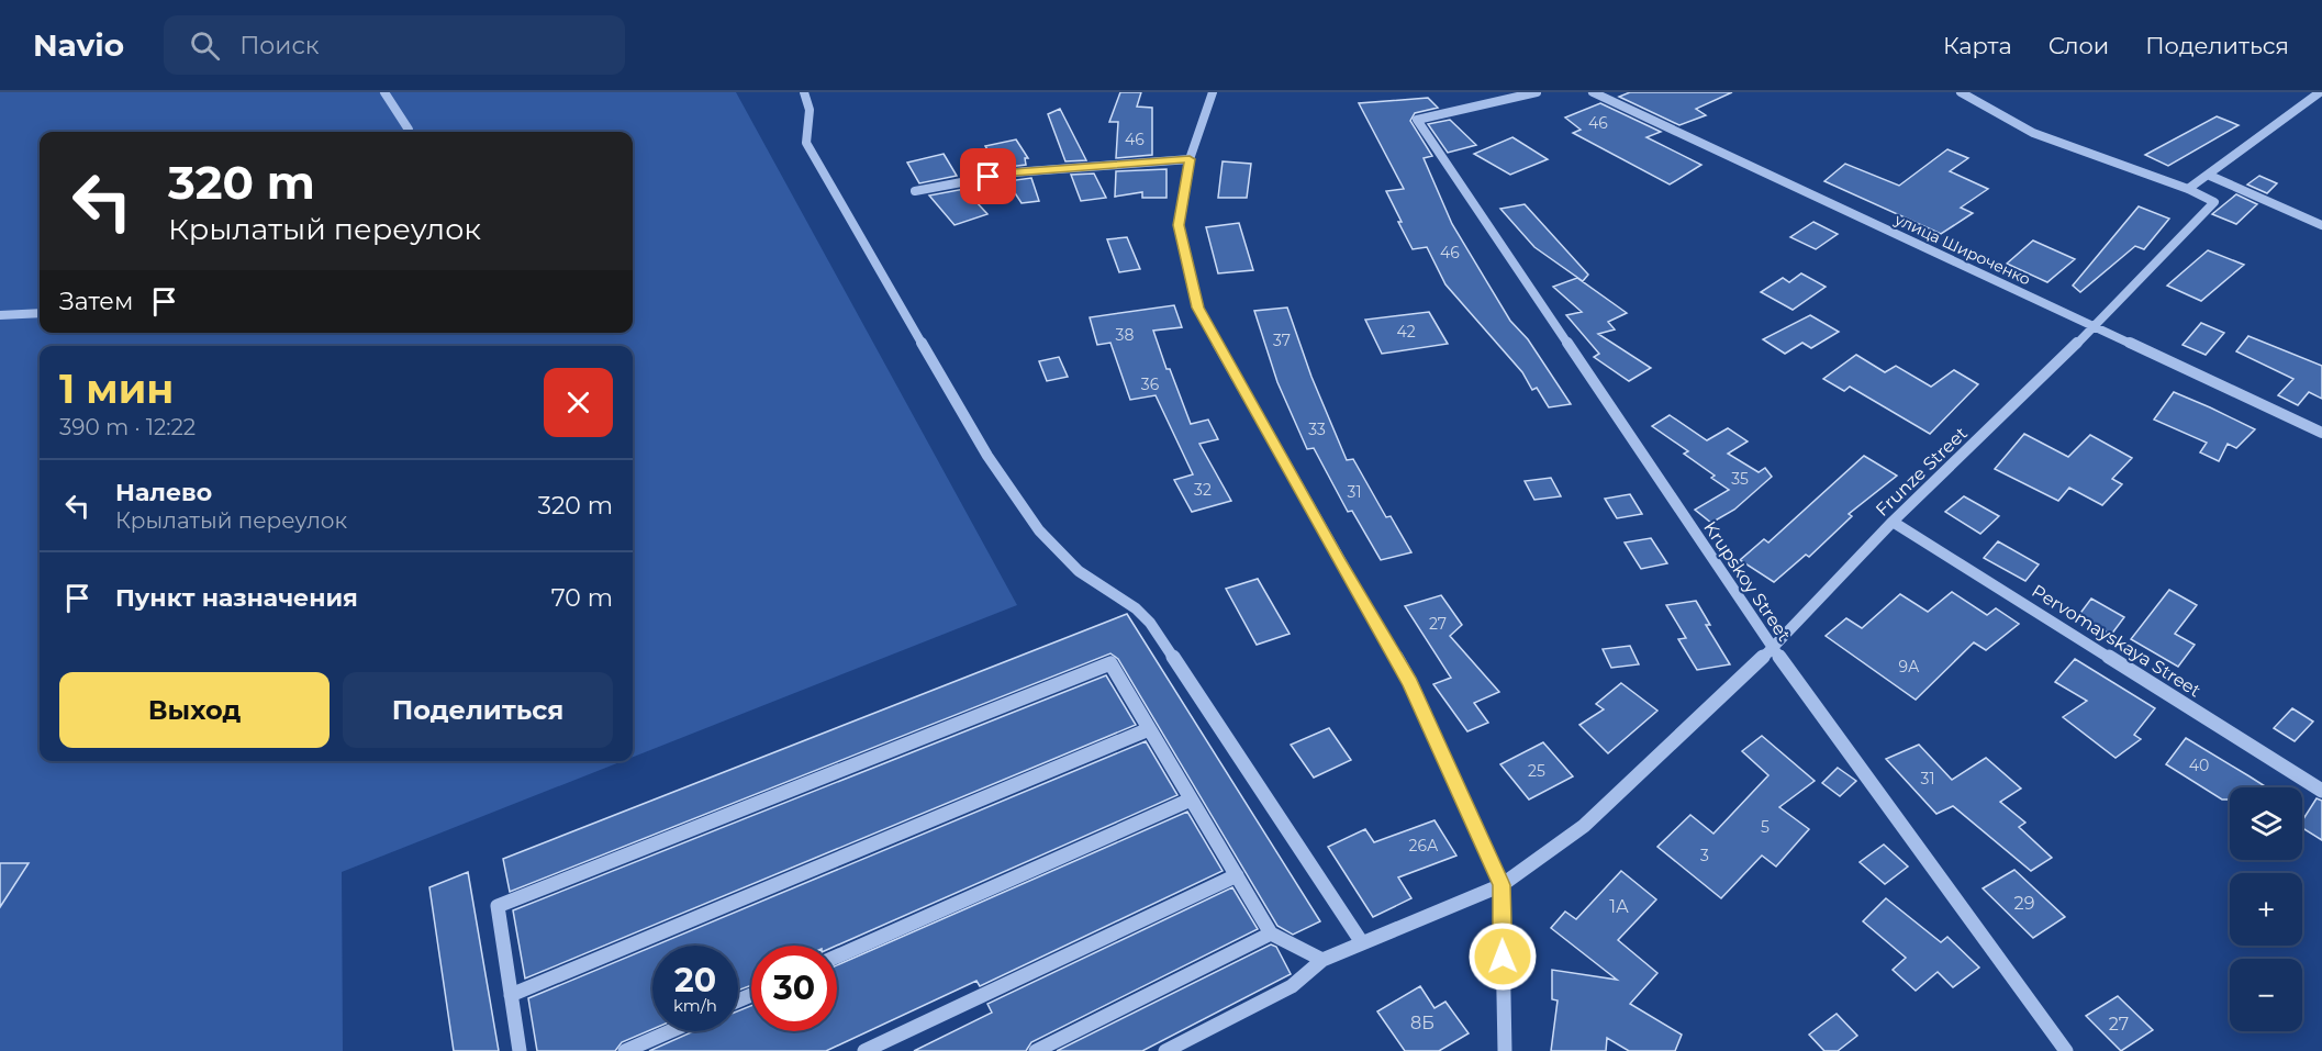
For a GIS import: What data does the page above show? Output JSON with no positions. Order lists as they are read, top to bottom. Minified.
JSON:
{"streets":{"street":["улица Широченко","Frunze Street","Krupskoy Street","Pervomayskaya Street"]},"crossings":[["улица Широченко","Frunze Street"],["Frunze Street","Krupskoy Street"],["Frunze Street","Pervomayskaya Street"]],"house_numbers":["46","46","46","42","38","37","36","33","35","32","31","27","9А","40","25","31","5","26А","3","29","1А","8Б","27"],"page":{"header":"Navio","search":"Поиск","nav":["Карта","Слои","Поделиться"],"turn":["320 m","Крылатый переулок"],"then":"Затем","heading":["1 мин","390 m · 12:22"],"list":[{"name":"Налево","note":"Крылатый переулок","value":"320 m"},{"name":"Пункт назначения","value":"70 m"}],"buttons":["Выход","Поделиться"],"map_buttons":["+","−"],"speed":"20 km/h","limit":"30"}}
